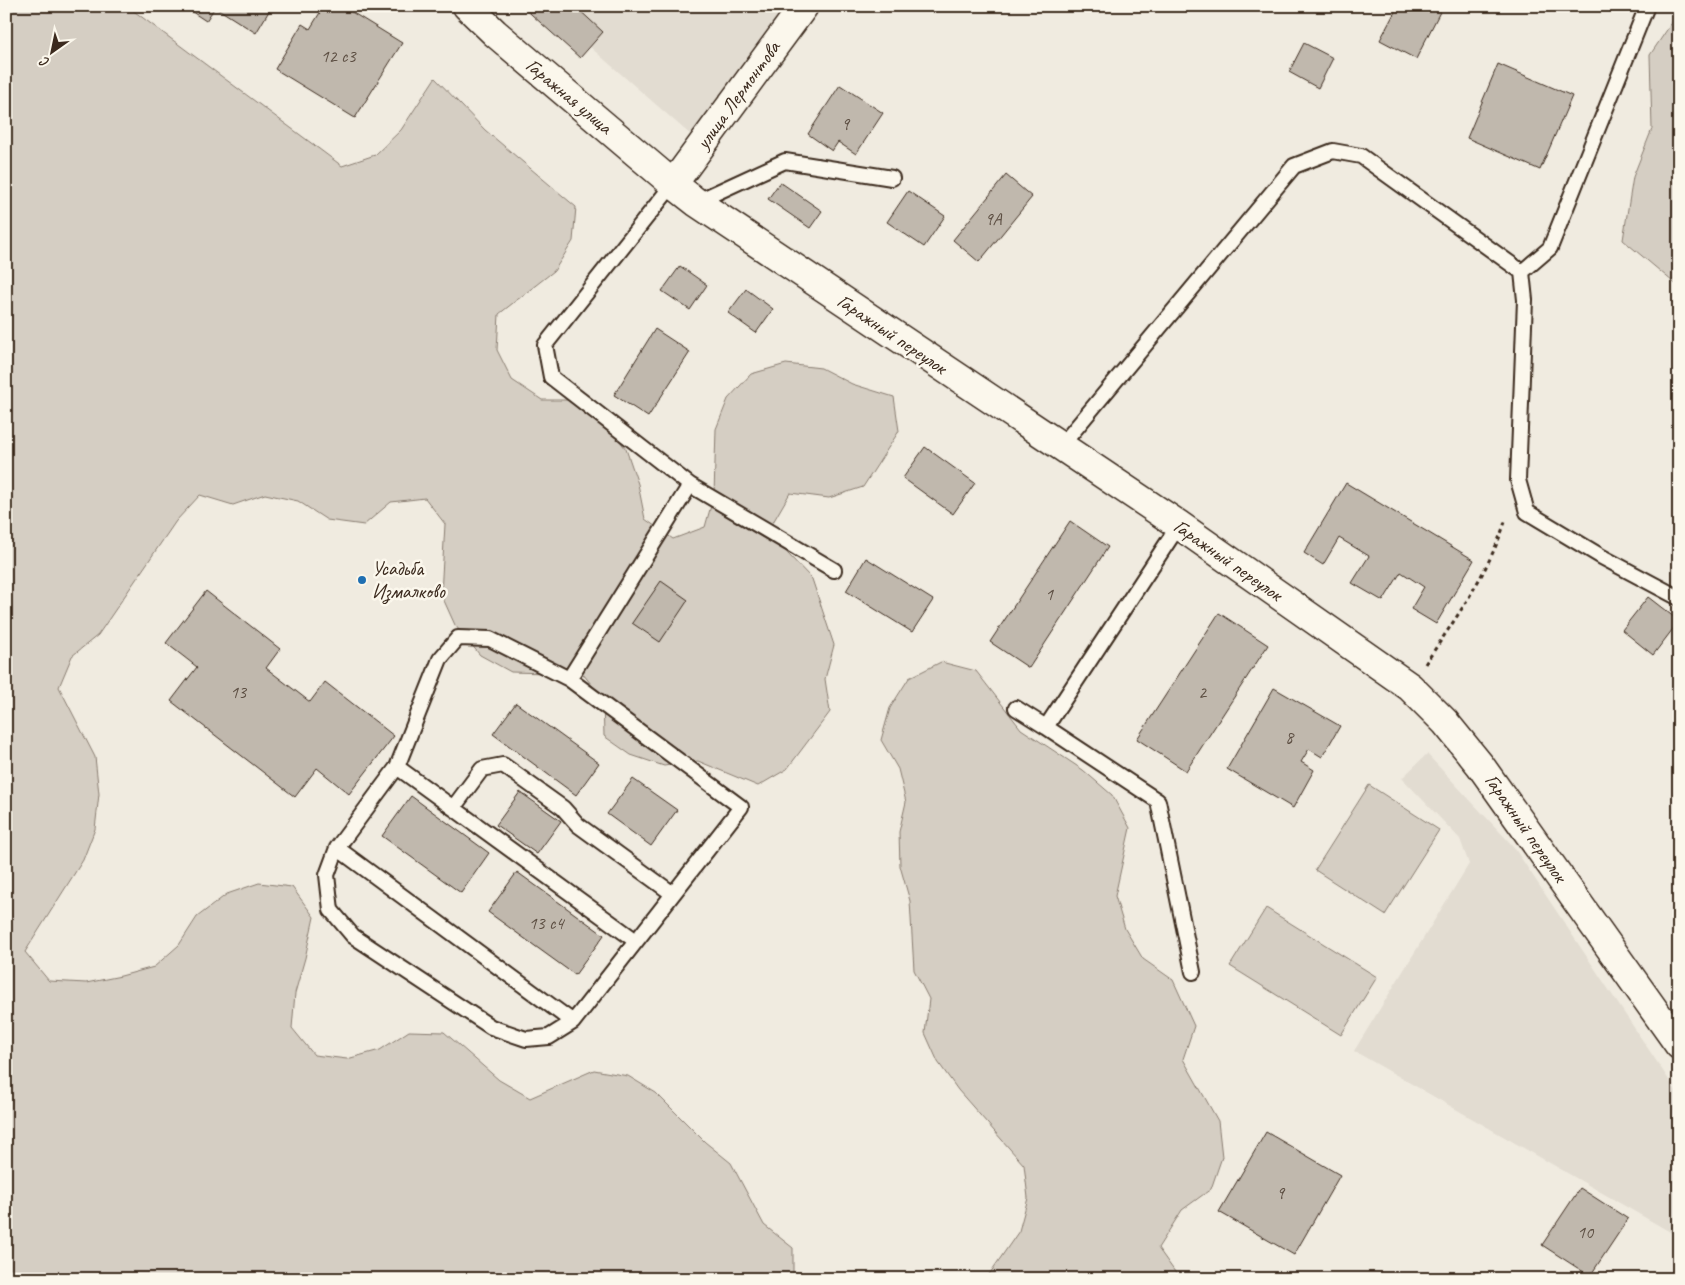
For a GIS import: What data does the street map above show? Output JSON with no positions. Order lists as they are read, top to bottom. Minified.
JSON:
{"streets":{"street":["улица Лермонтова","Гаражная улица","Гаражный переулок"]},"crossings":[["улица Лермонтова","Гаражная улица"],["улица Лермонтова","Гаражный переулок"],["Гаражная улица","Гаражный переулок"]],"places":["Усадьба Измалково"],"house_numbers":["12 с3","9","9А","1","13","2","8","13 с4","9","10"],"north":"bottom left"}
